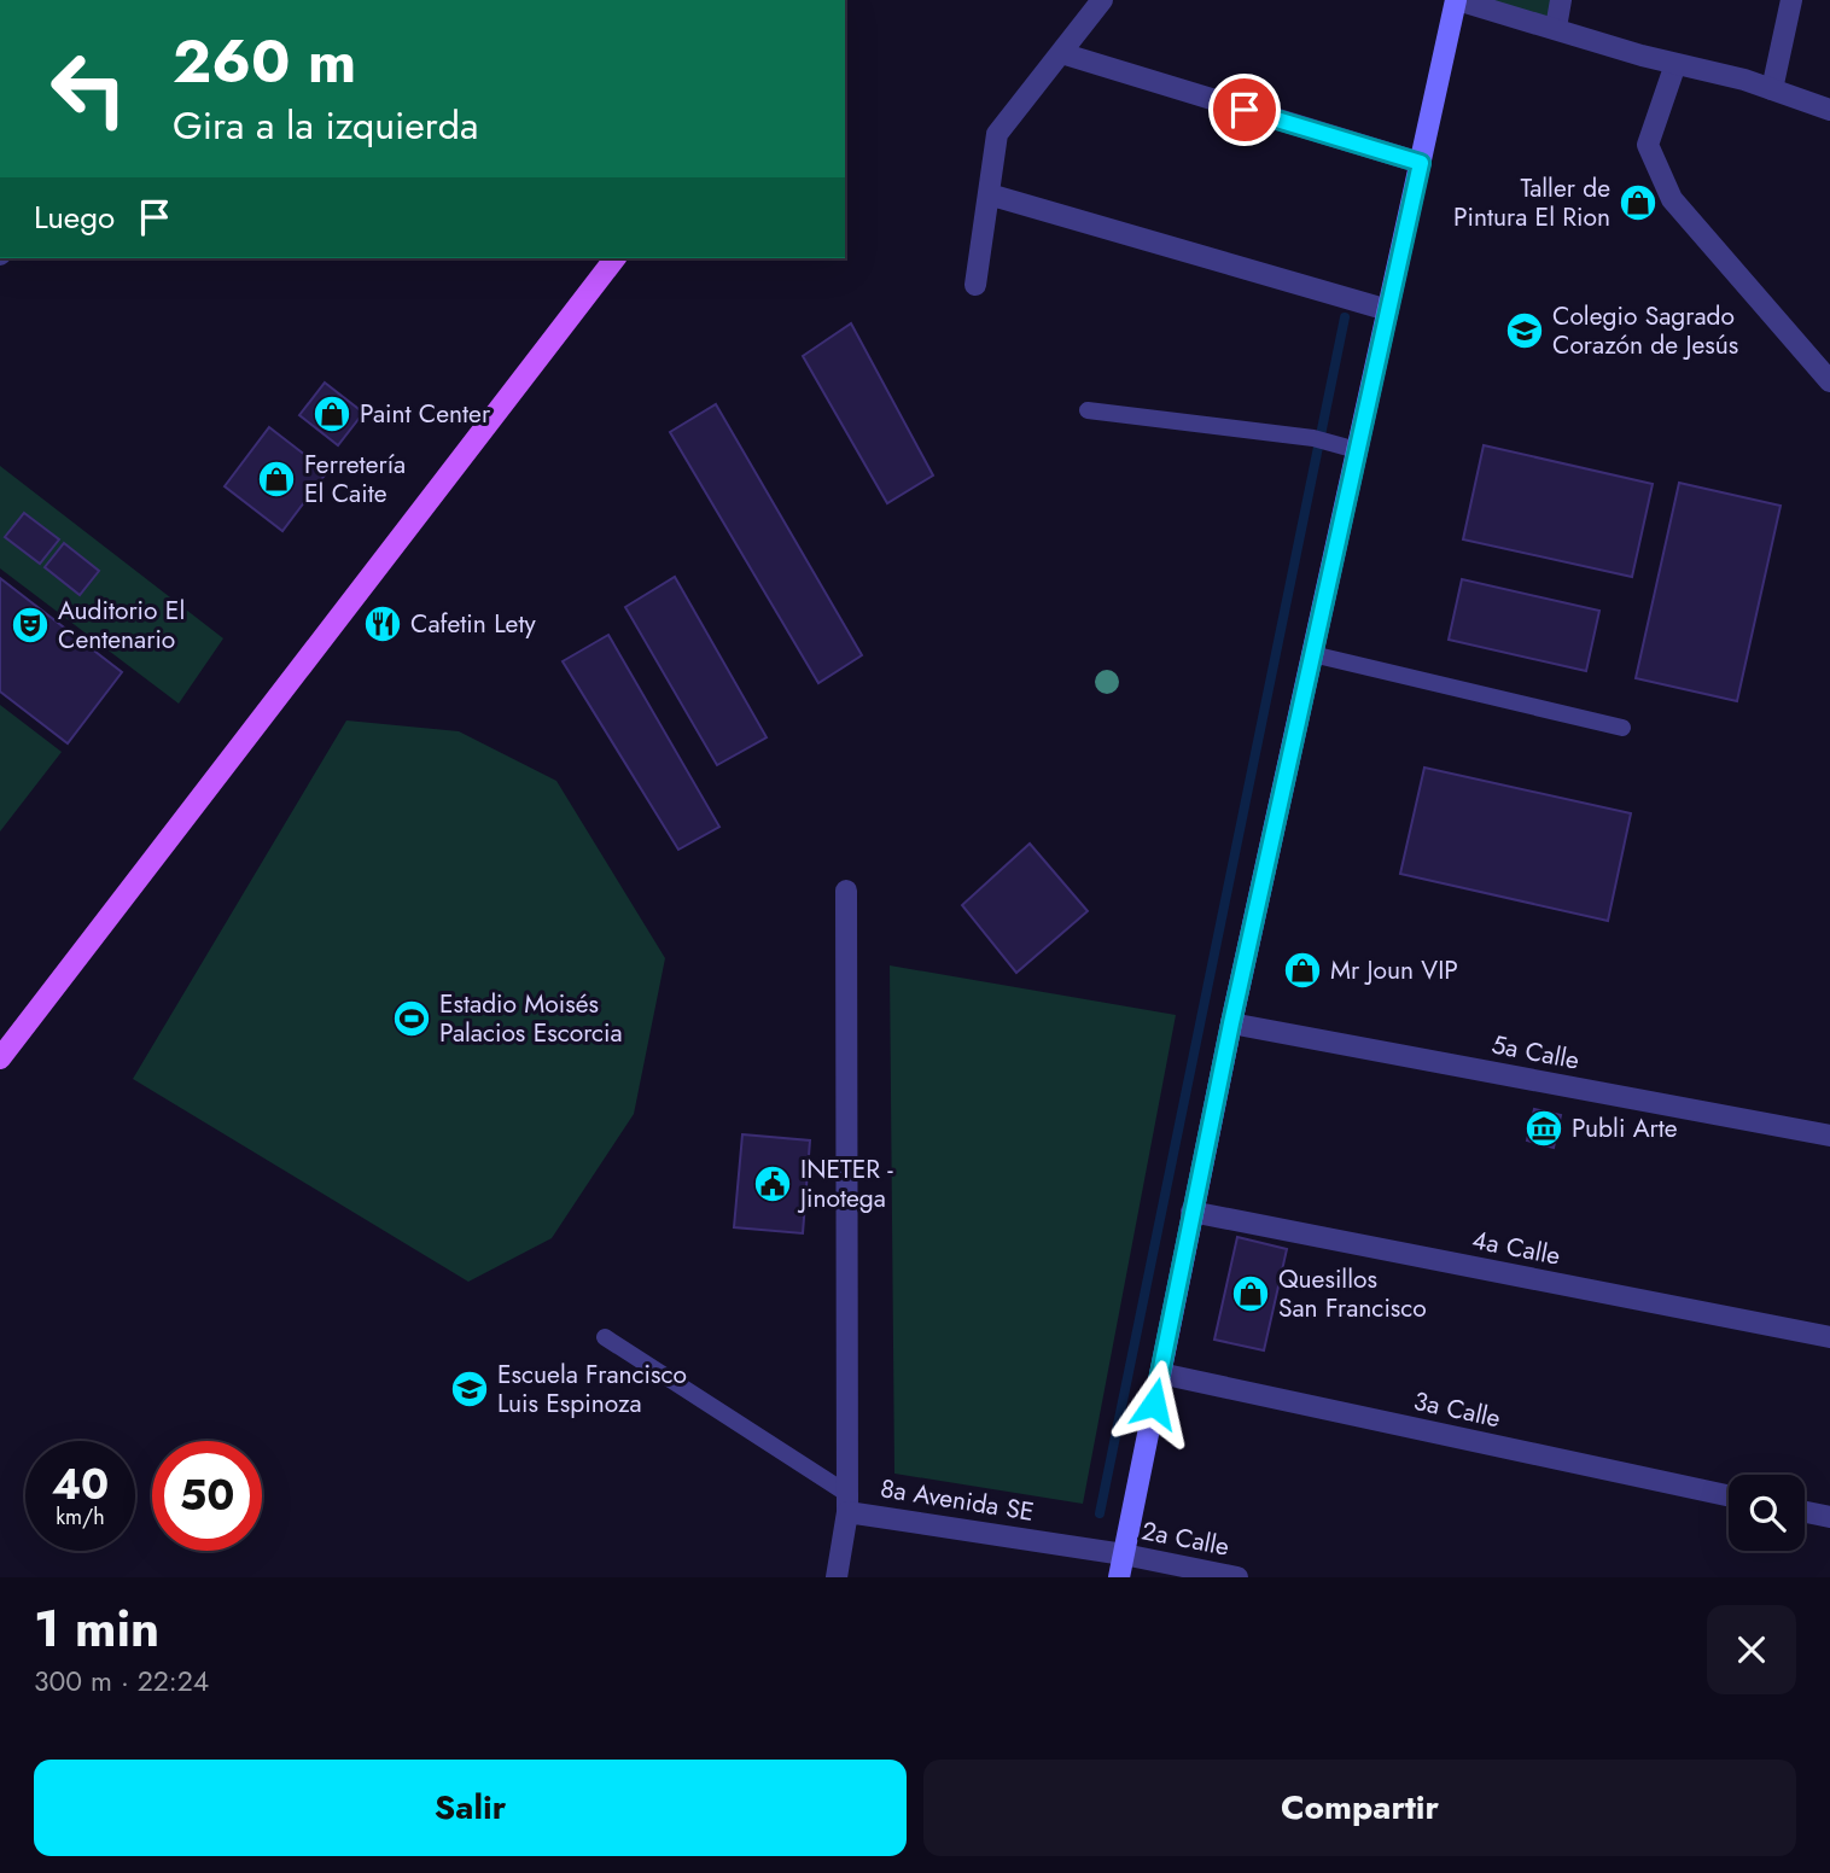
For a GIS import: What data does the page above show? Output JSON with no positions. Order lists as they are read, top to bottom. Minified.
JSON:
{"streets":{"street":["5a Calle","4a Calle","3a Calle","8a Avenida SE","2a Calle"]},"crossings":[["8a Avenida SE","2a Calle"]],"places":{"shop":["Taller de Pintura El Rion","Paint Center","Ferretería El Caite","Mr Joun VIP","Quesillos San Francisco"],"school or university":["Colegio Sagrado Corazón de Jesús","Escuela Francisco Luis Espinoza"],"restaurant":["Cafetin Lety"],"theatre":["Auditorio El Centenario"],"sports":["Estadio Moisés Palacios Escorcia"],"museum":["Publi Arte"],"public building":["INETER - Jinotega"]},"page":{"turn":["260 m","Gira a la izquierda"],"then":"Luego","speed":"40 km/h","limit":"50","heading":["1 min","300 m · 22:24"],"buttons":["Salir","Compartir"]}}
